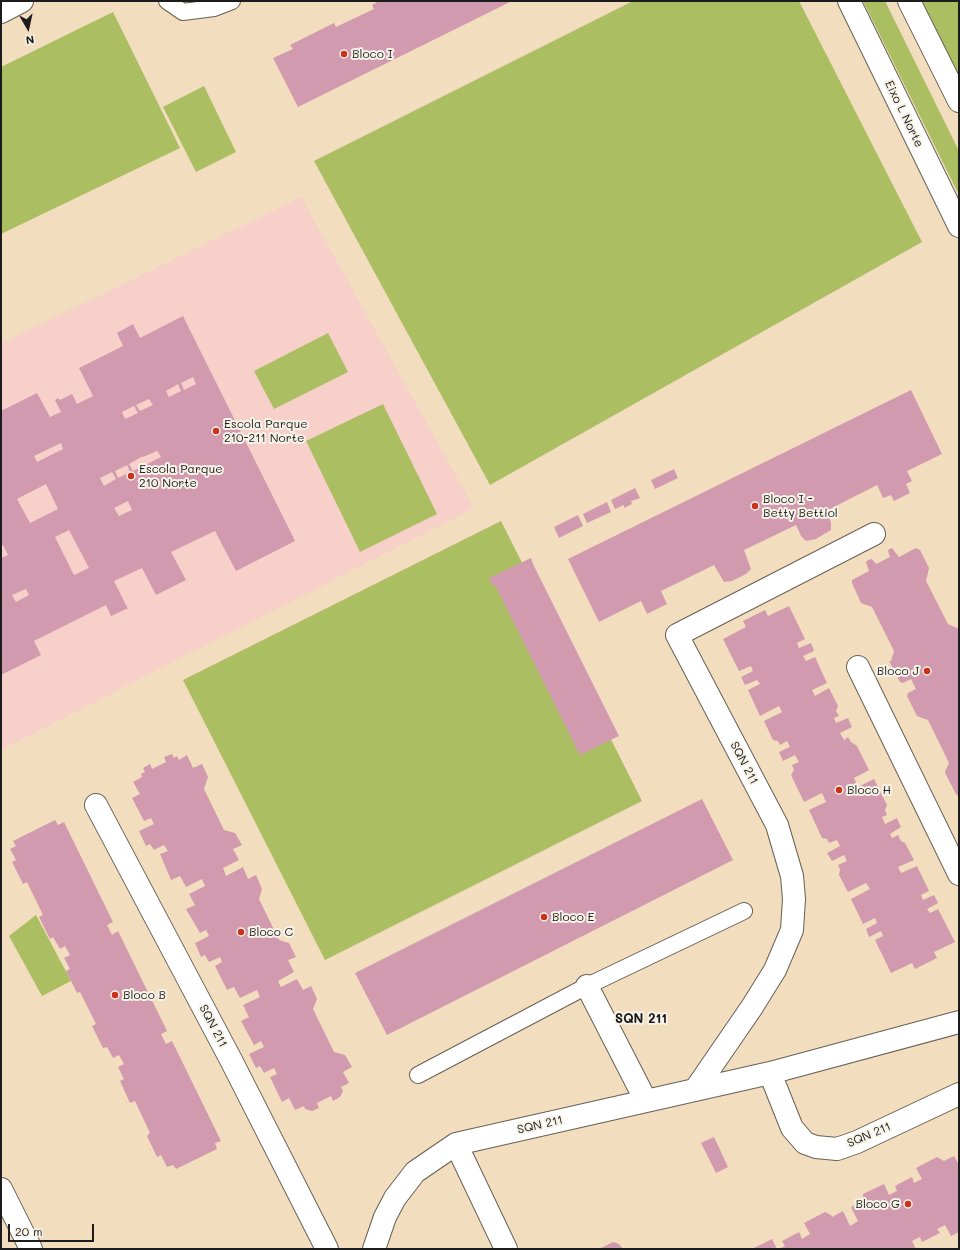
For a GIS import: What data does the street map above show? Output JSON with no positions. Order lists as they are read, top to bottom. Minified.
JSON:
{"streets":{"street":["Eixo L Norte","SQN 211"]},"districts":["SQN 211"],"places":["Bloco I","Escola Parque 210-211 Norte","Escola Parque 210 Norte","Bloco I - Betty Bettiol","Bloco J","Bloco H","Bloco E","Bloco C","Bloco B","Bloco G"],"scale_bar":"20 m","north":"bottom"}
